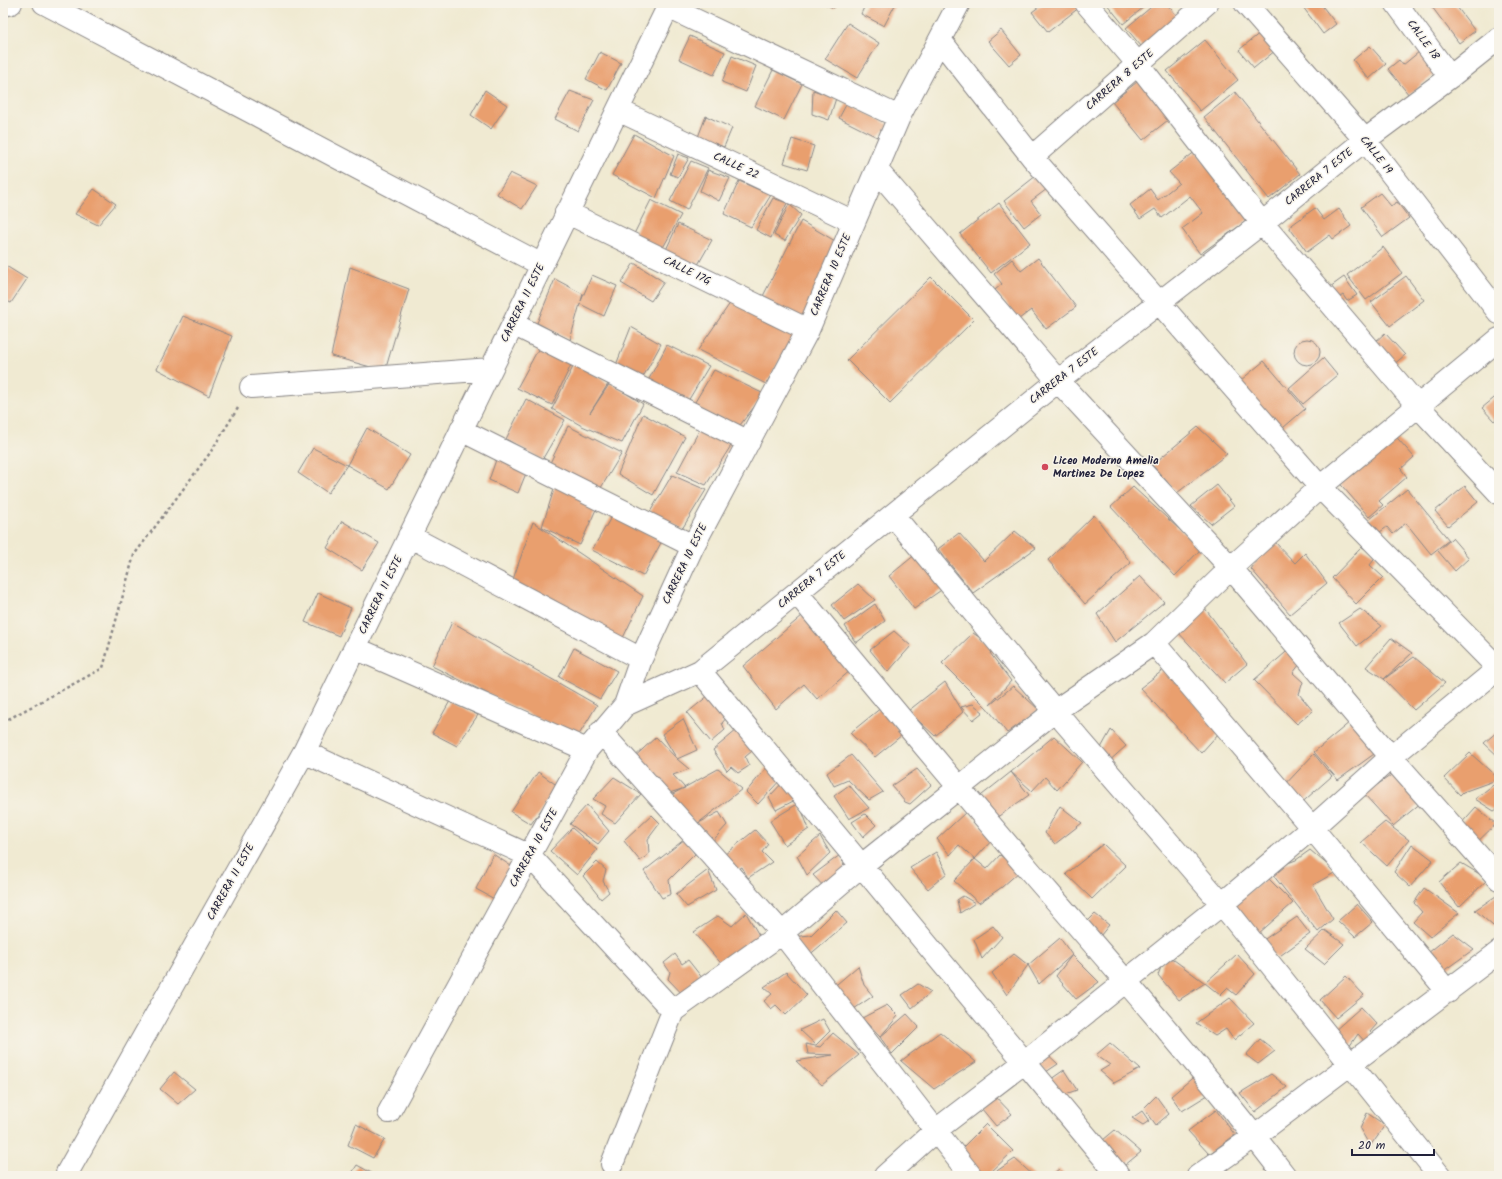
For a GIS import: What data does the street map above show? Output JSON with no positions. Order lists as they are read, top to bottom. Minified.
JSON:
{"streets":{"street":["CALLE 18","CARRERA 8 ESTE","CALLE 19","CALLE 22","CARRERA 7 ESTE","CALLE 17G","CARRERA 10 ESTE","CARRERA 11 ESTE"]},"crossings":[["CALLE 18","CARRERA 7 ESTE"],["CALLE 19","CARRERA 7 ESTE"],["CALLE 22","CARRERA 10 ESTE"],["CALLE 22","CARRERA 11 ESTE"],["CARRERA 7 ESTE","CARRERA 10 ESTE"],["CALLE 17G","CARRERA 10 ESTE"],["CALLE 17G","CARRERA 11 ESTE"]],"places":["Liceo Moderno Amelia Martinez De Lopez"],"scale_bar":"20 m"}
